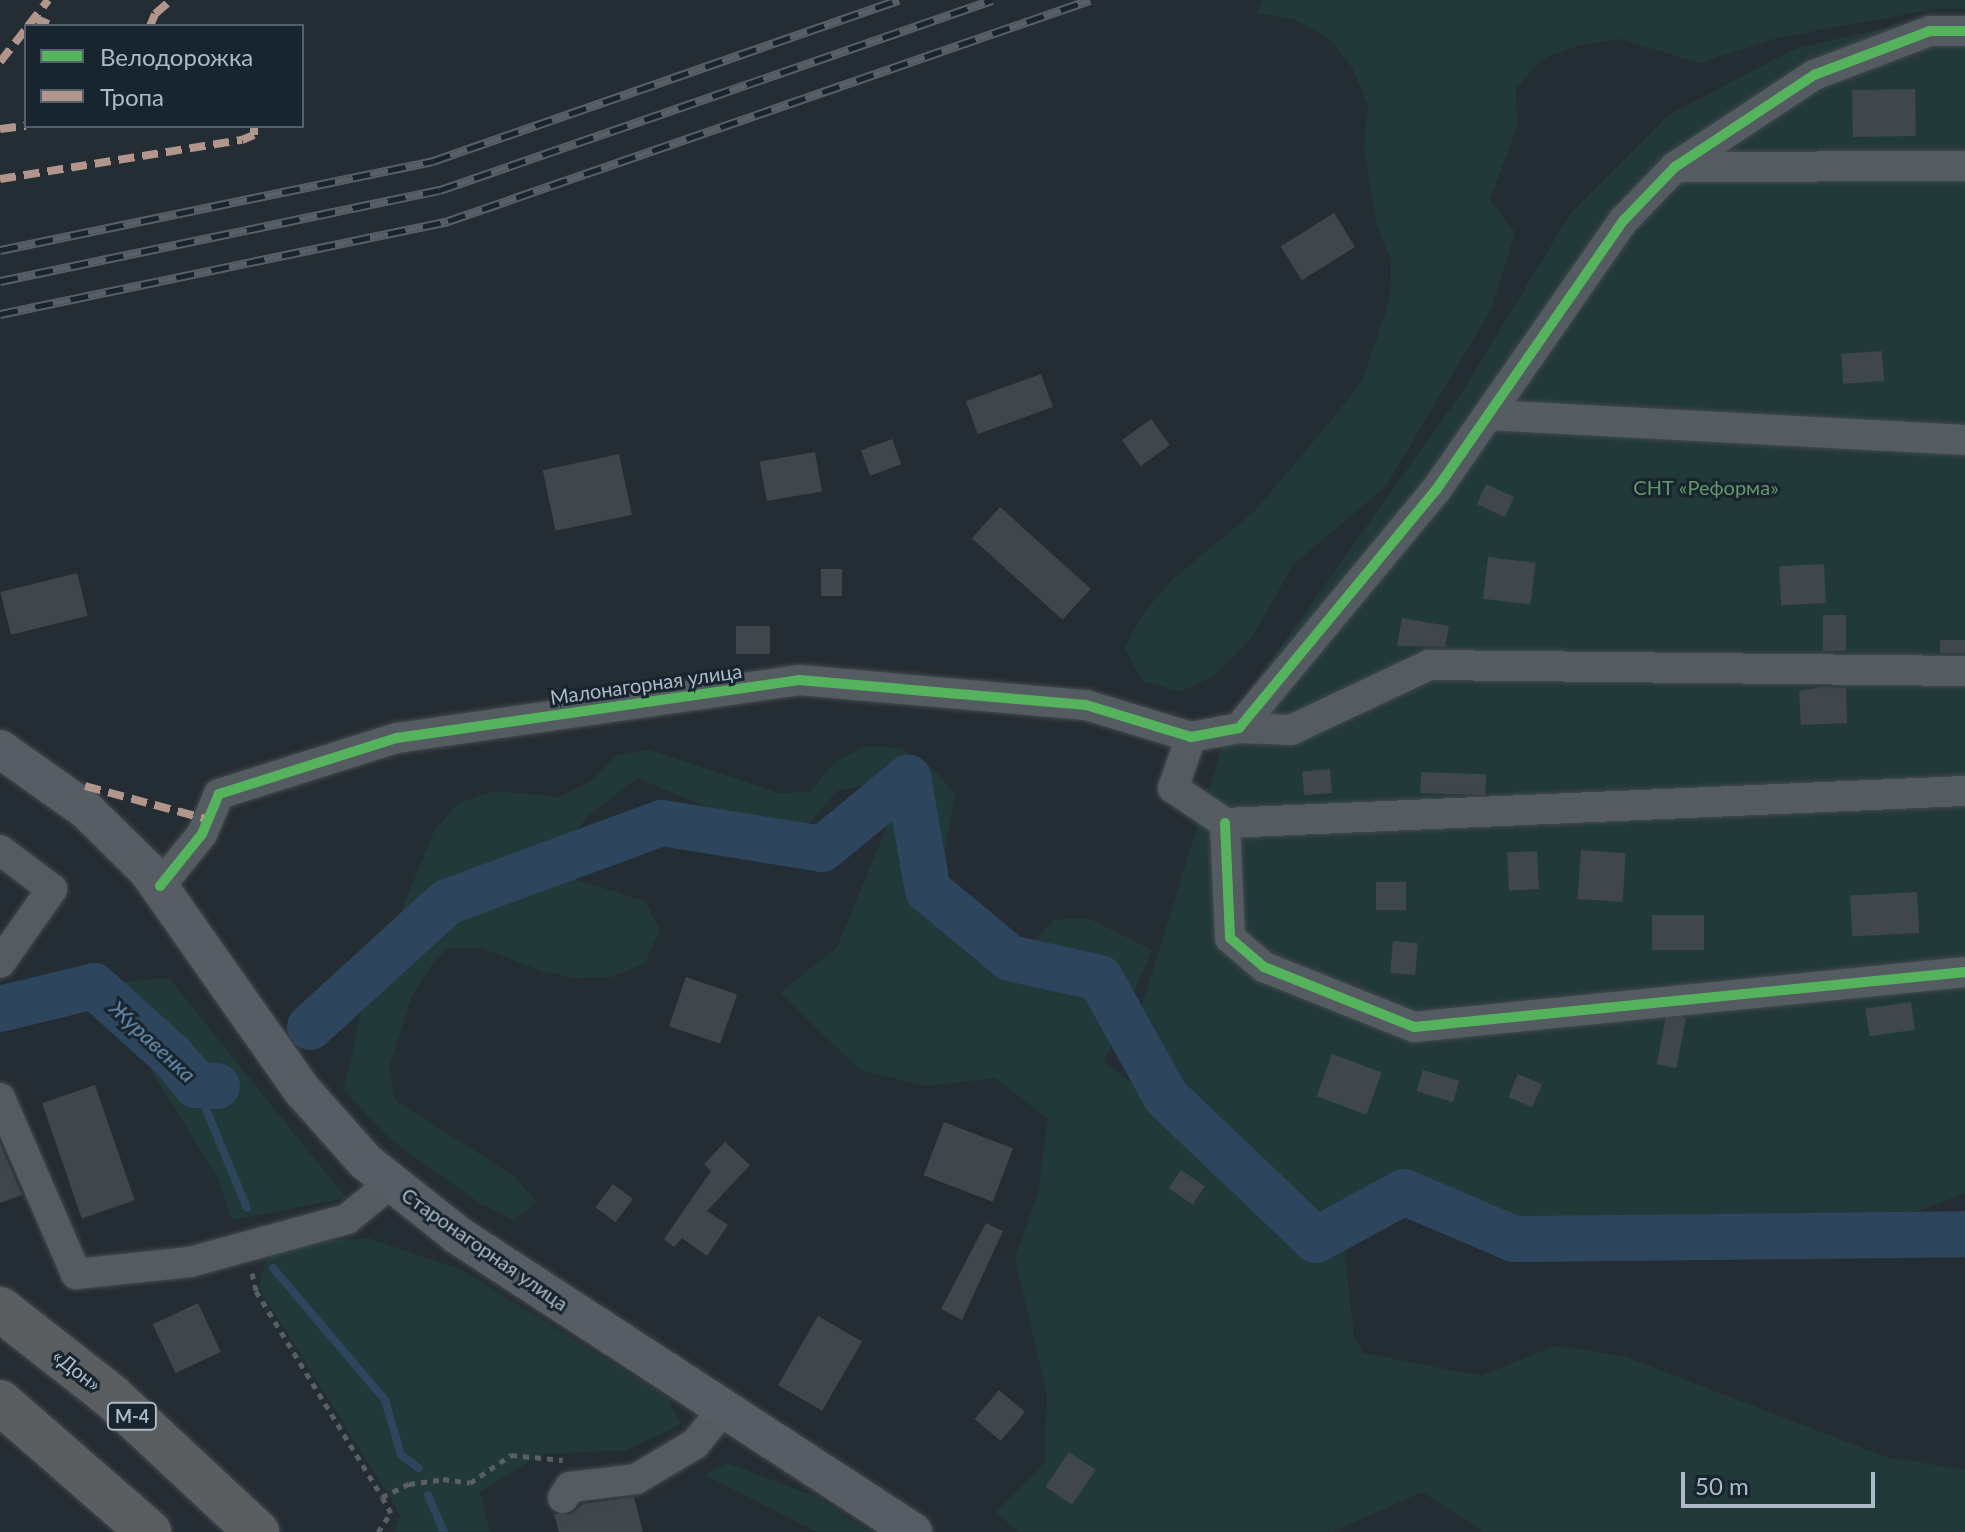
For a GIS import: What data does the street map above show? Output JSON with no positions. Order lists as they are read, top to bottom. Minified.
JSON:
{"streets":{"highway":["«Дон»","М-4"],"main road":["Старонагорная улица"],"street":["Малонагорная улица"]},"crossings":[["Малонагорная улица","Старонагорная улица"]],"water":["Журавенка"],"parks":["СНТ «Реформа»"],"legend":["Велодорожка","Тропа"],"scale_bar":"50 m"}
